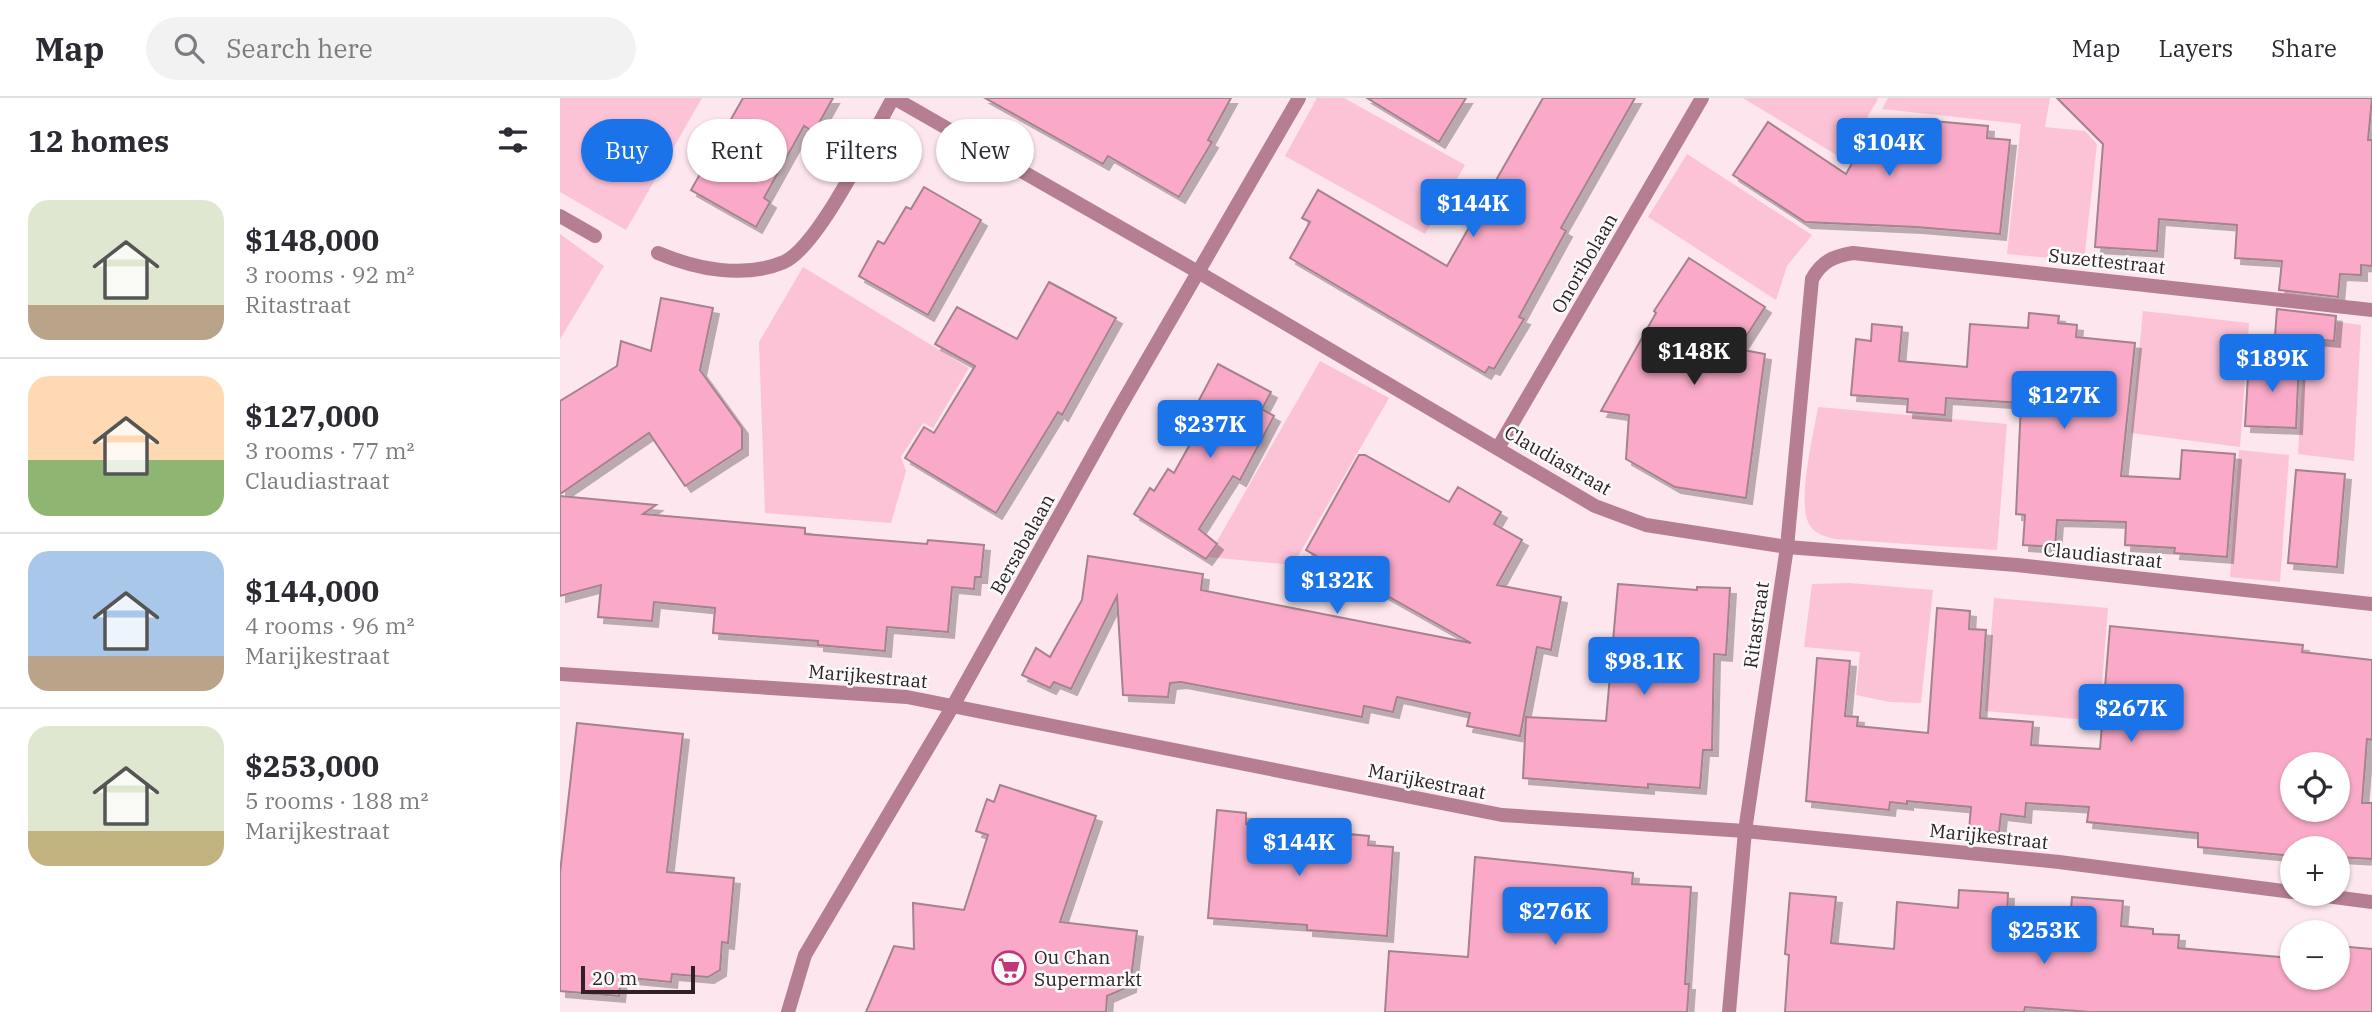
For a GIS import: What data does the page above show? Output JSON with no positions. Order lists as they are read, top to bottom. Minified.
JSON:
{"streets":{"street":["Suzettestraat","Onoribolaan","Claudiastraat","Bersabalaan","Ritastraat","Marijkestraat"]},"crossings":[["Suzettestraat","Ritastraat"],["Onoribolaan","Claudiastraat"],["Claudiastraat","Bersabalaan"],["Claudiastraat","Ritastraat"],["Bersabalaan","Marijkestraat"],["Ritastraat","Marijkestraat"]],"places":{"supermarket":["Ou Chan Supermarkt"]},"scale_bar":"20 m","page":{"header":"Map","search":"Search here","nav":["Map","Layers","Share"],"heading":"12 homes","price":["$104K","$144K","$148K","$189K","$127K","$237K","$132K","$98.1K","$267K","$144K","$276K","$253K"],"chip":["Buy","Rent","Filters","New"],"list":[{"name":"$148,000","note":"3 rooms · 92 m² · Ritastraat"},{"name":"$127,000","note":"3 rooms · 77 m² · Claudiastraat"},{"name":"$144,000","note":"4 rooms · 96 m² · Marijkestraat"},{"name":"$253,000","note":"5 rooms · 188 m² · Marijkestraat"}],"map_buttons":["+","−"],"scale":"20 m"}}
